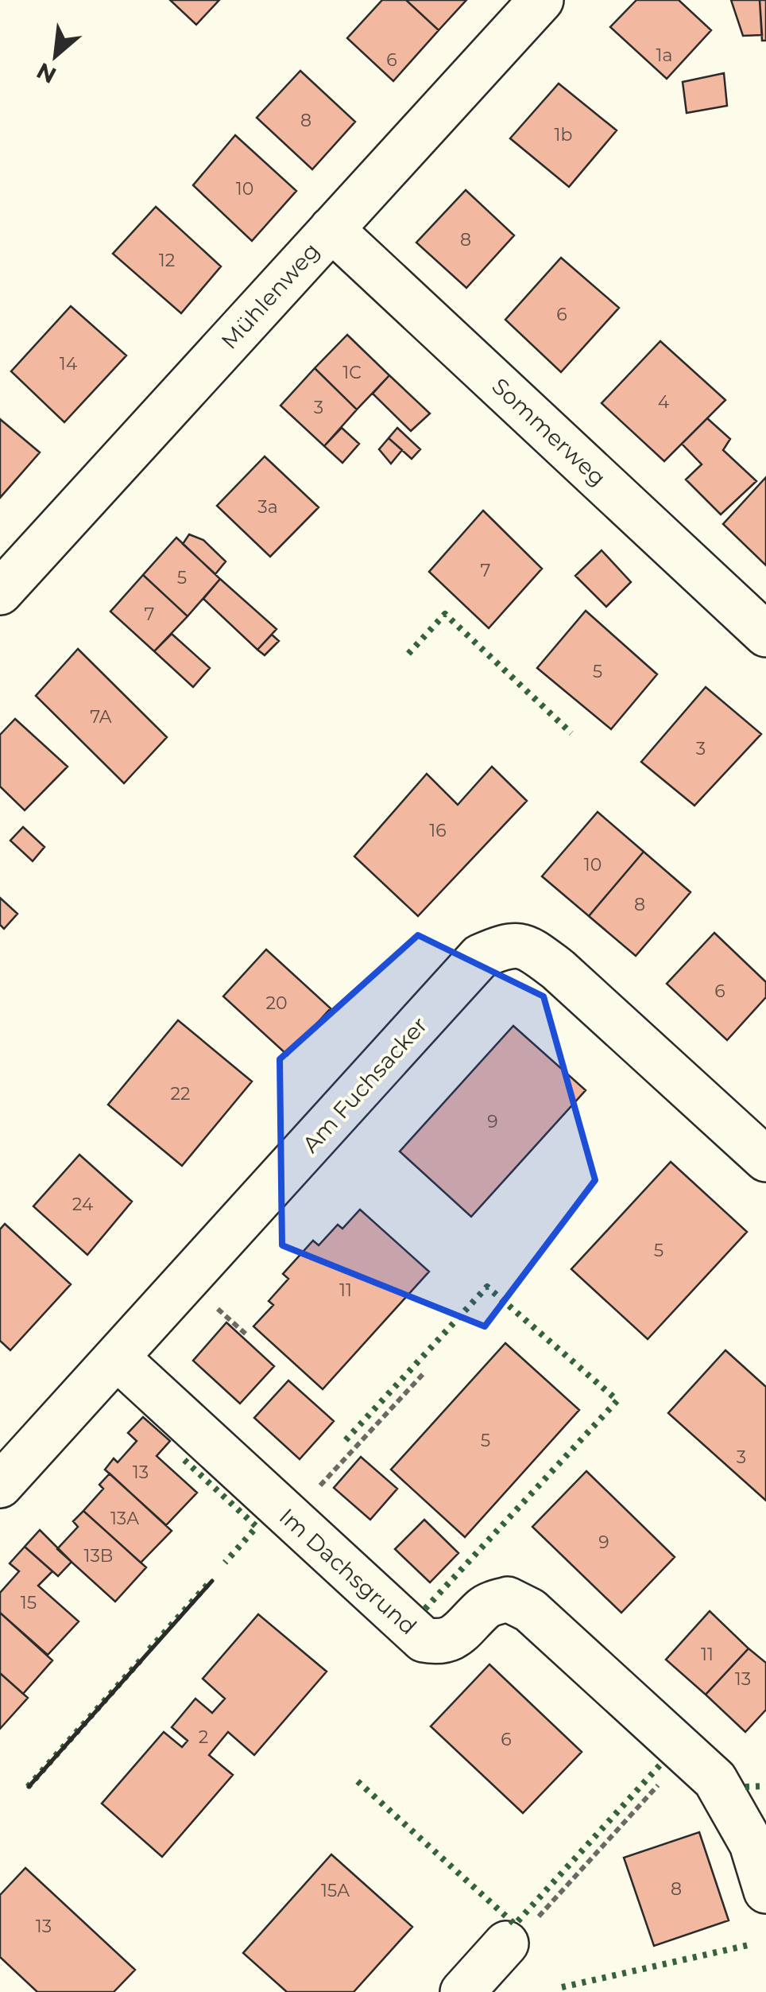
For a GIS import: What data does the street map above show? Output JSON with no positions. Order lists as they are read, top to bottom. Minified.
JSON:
{"streets":{"street":["Mühlenweg","Sommerweg","Am Fuchsacker","Im Dachsgrund"]},"crossings":[["Mühlenweg","Sommerweg"],["Am Fuchsacker","Im Dachsgrund"]],"house_numbers":["1a","6","8","1b","10","8","12","6","14","1C","4","3","3a","7","5","7","5","7A","3","16","10","8","6","20","22","9","24","5","11","5","3","13","13A","9","13B","15","11","13","2","6","8","15A","13"],"north":"bottom left"}
